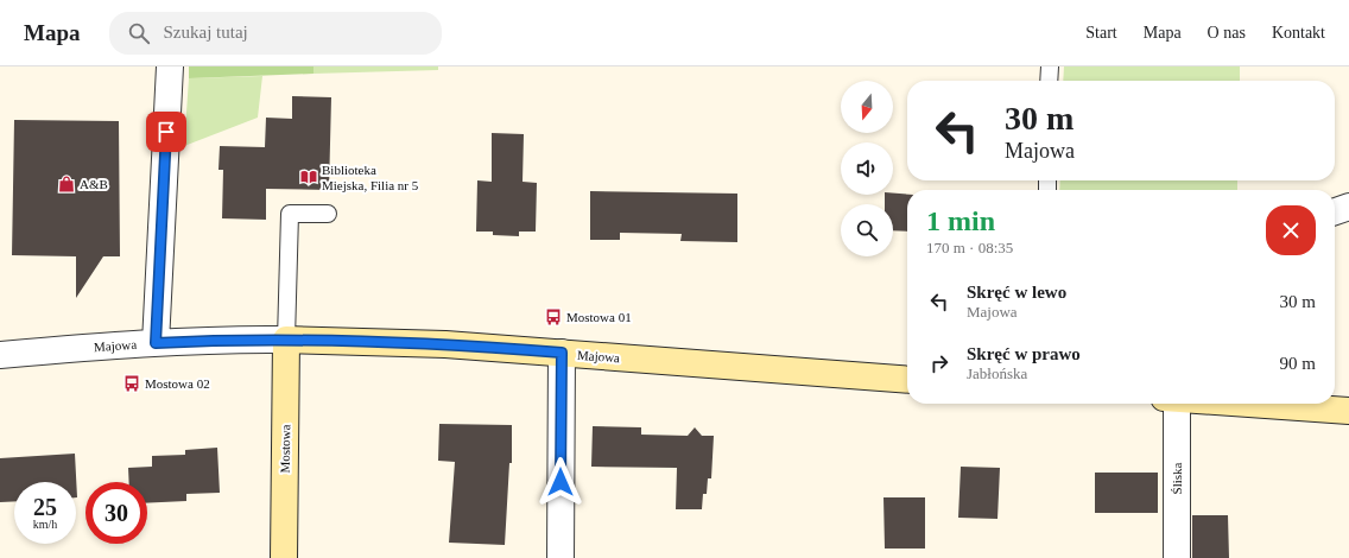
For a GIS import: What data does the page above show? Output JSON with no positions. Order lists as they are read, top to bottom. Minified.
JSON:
{"streets":{"street":["Majowa","Mostowa","Śliska"]},"crossings":[["Majowa","Mostowa"]],"places":{"library":["Biblioteka Miejska, Filia nr 5"],"shop":["A&B"],"bus stop":["Mostowa 01","Mostowa 02"]},"north":"bottom","page":{"header":"Mapa","search":"Szukaj tutaj","nav":["Start","Mapa","O nas","Kontakt"],"turn":["30 m","Majowa"],"heading":["1 min","170 m · 08:35"],"list":[{"name":"Skręć w lewo","note":"Majowa","value":"30 m"},{"name":"Skręć w prawo","note":"Jabłońska","value":"90 m"}],"speed":"25 km/h","limit":"30"}}
